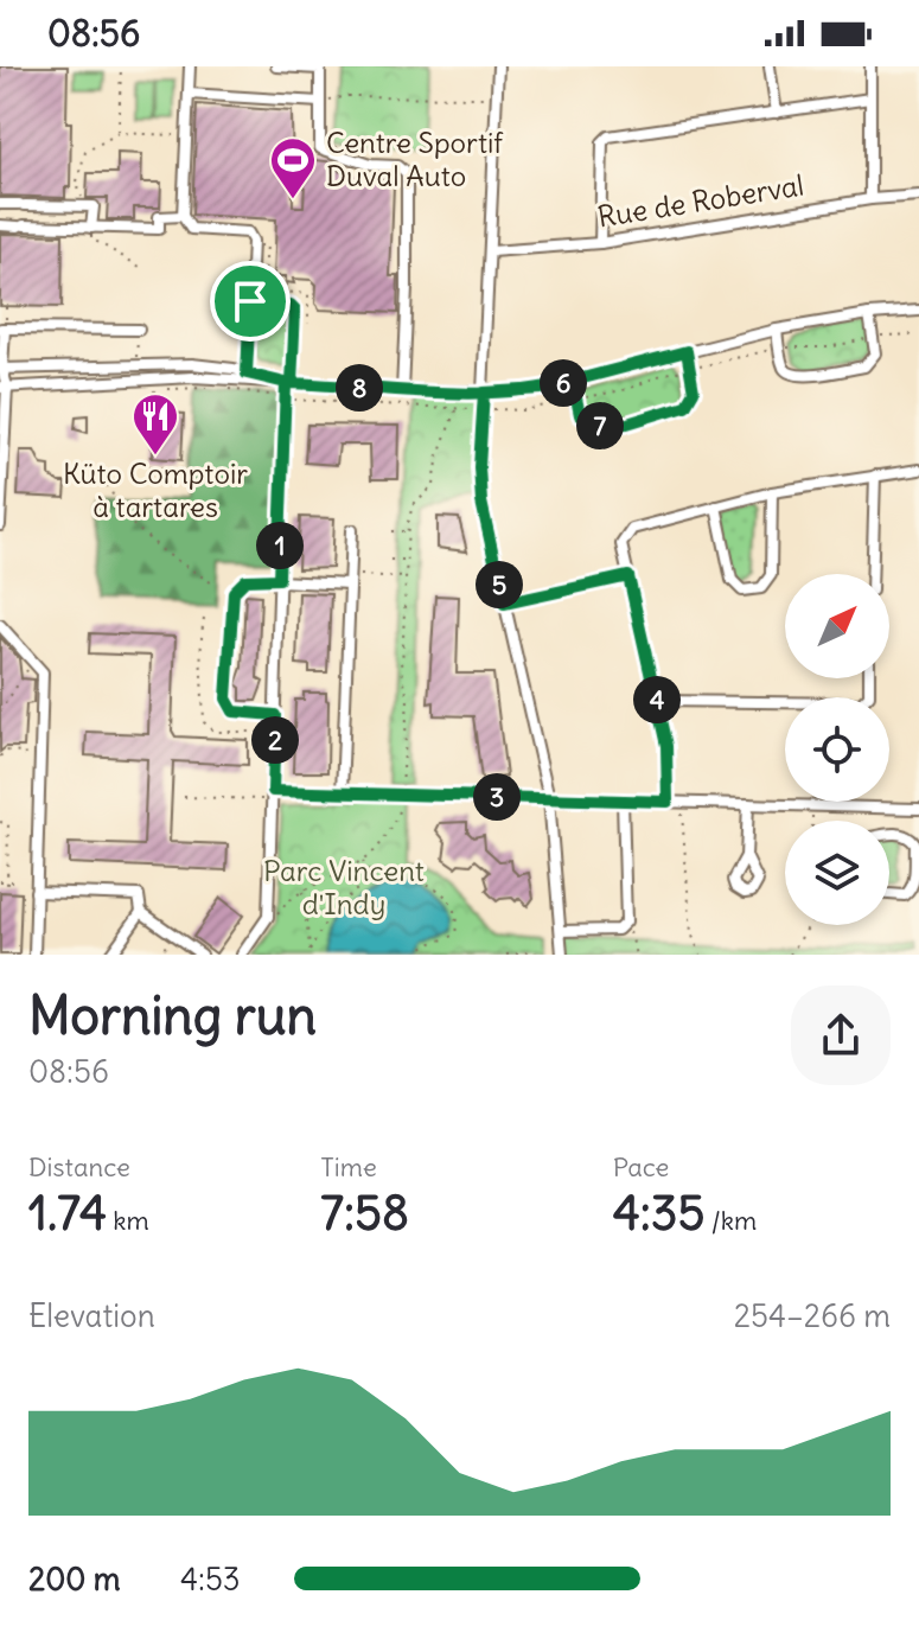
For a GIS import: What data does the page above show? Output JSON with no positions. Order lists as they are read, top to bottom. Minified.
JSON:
{"streets":{"street":["Rue de Roberval"]},"parks":["Parc Vincent d'Indy"],"places":{"sports":["Centre Sportif Duval Auto"],"restaurant":["Küto Comptoir à tartares"]},"north":"top right","page":{"status":"08:56","pins":["6","8","7","1","5","4","2","3"],"heading":["Morning run","08:56"],"stats":[["Distance","1.74 km"],["Time","7:58"],["Pace","4:35 /km"]],"chart":["Elevation","254–266 m"],"list":[{"name":"200 m","note":"4:53"}]}}
